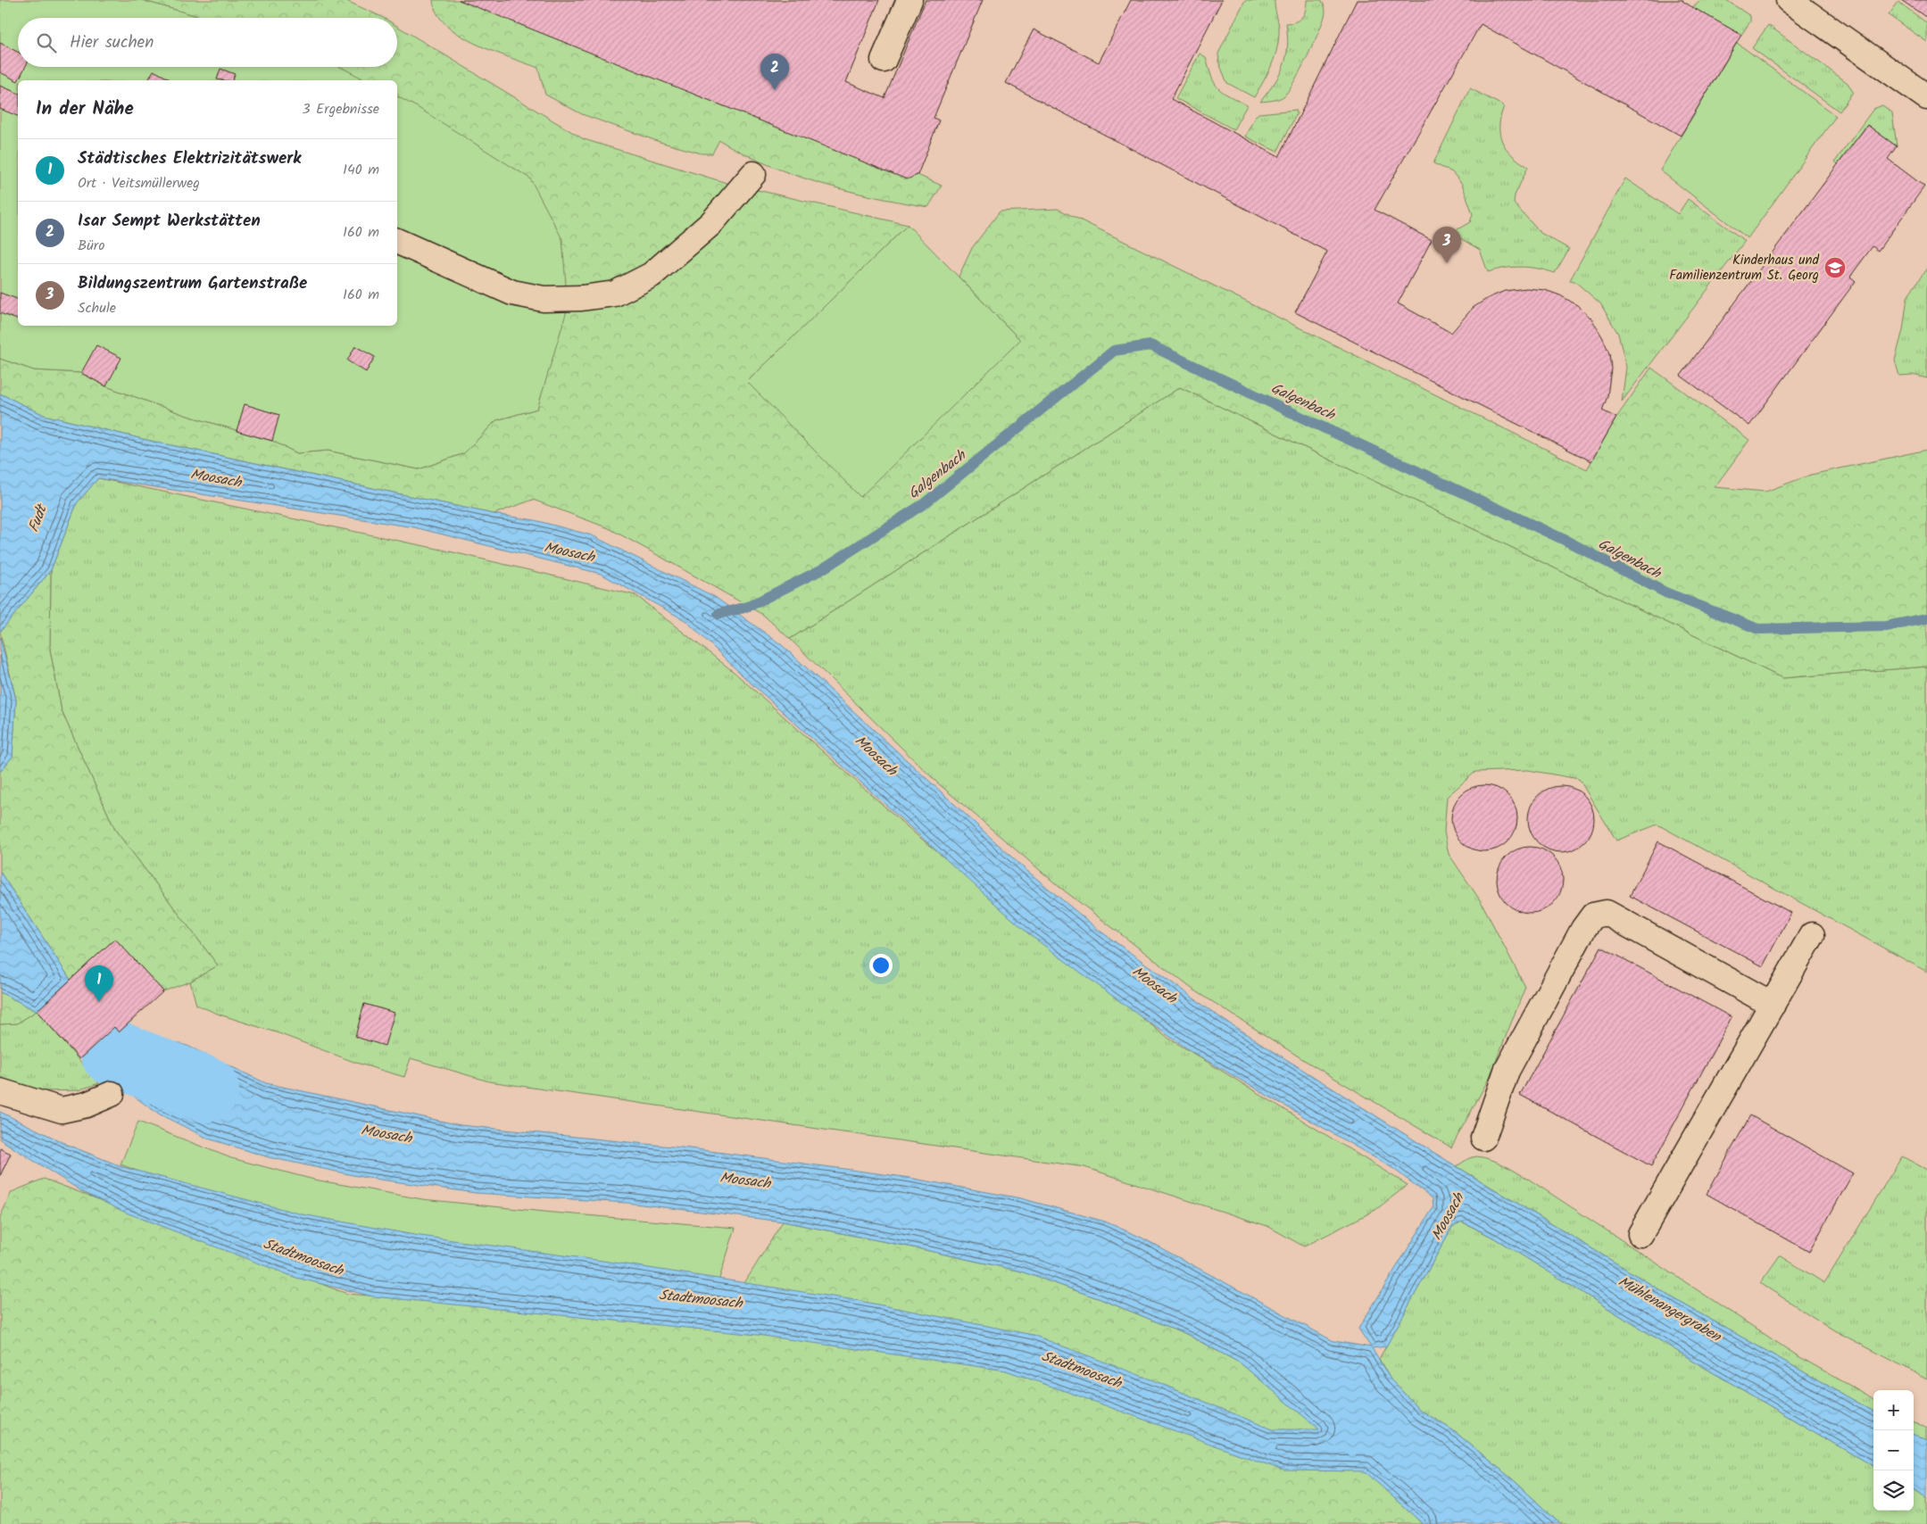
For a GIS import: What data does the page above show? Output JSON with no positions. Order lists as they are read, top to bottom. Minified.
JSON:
{"water":["Galgenbach","Moosach","Fudt","Stadtmoosach","Mühlenangergraben"],"places":{"school or university":["Kinderhaus und Familienzentrum St. Georg"]},"page":{"search":"Hier suchen","pins":["2","3","1"],"heading":["In der Nähe","3 Ergebnisse"],"list":[{"mark":"1","name":"Städtisches Elektrizitätswerk","note":"Ort · Veitsmüllerweg","value":"140 m"},{"mark":"2","name":"Isar Sempt Werkstätten","note":"Büro","value":"160 m"},{"mark":"3","name":"Bildungszentrum Gartenstraße","note":"Schule","value":"160 m"}],"map_buttons":["+","−"]}}
